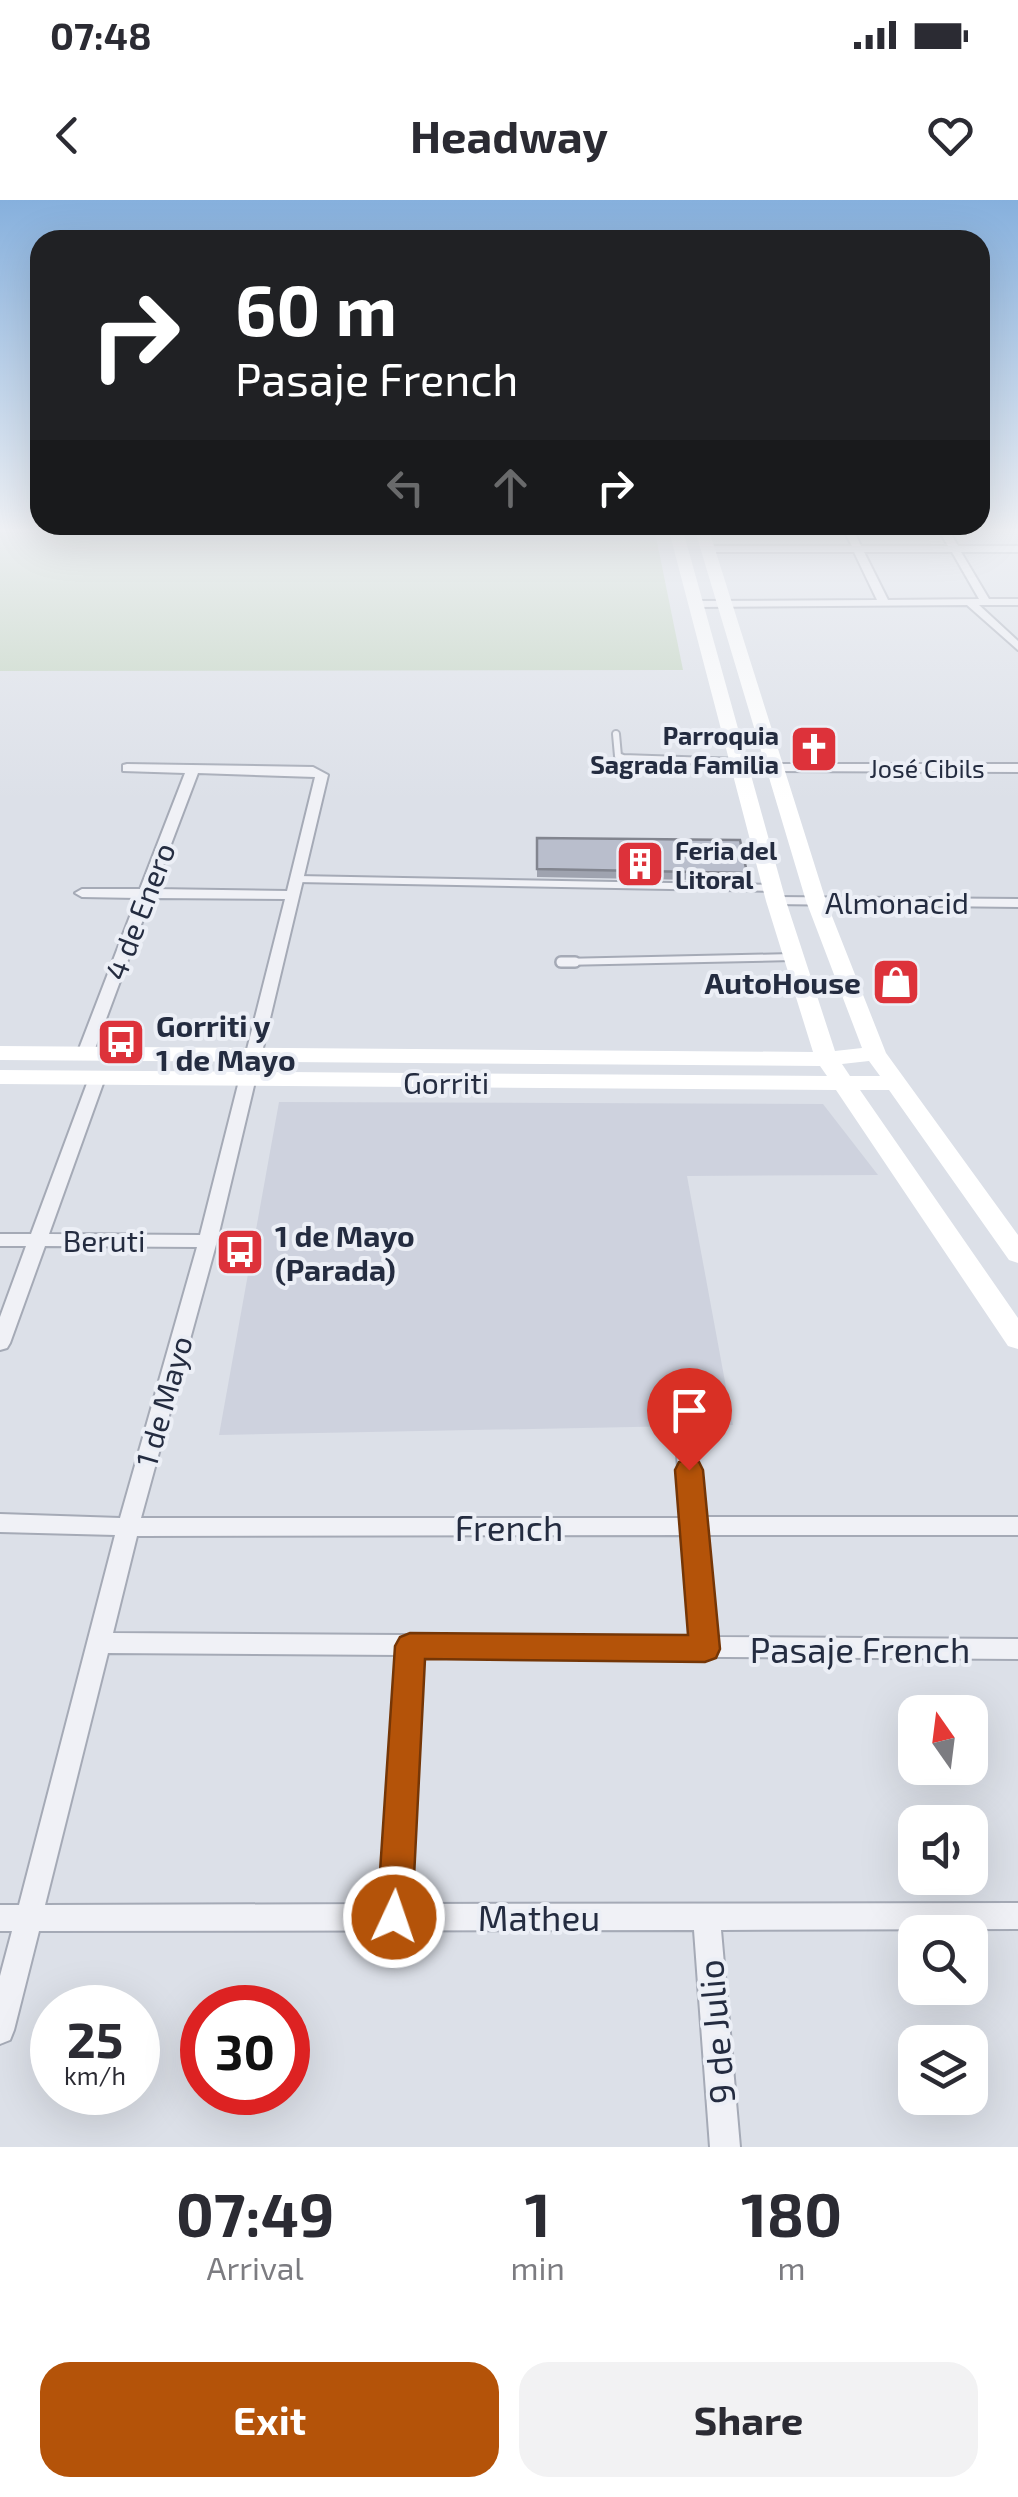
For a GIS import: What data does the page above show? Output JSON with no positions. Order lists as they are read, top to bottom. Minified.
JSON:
{"streets":{"main road":["Gorriti"],"street":["José Cibils","Almonacid","4 de Enero","Beruti","1 de Mayo","French","Pasaje French","Matheu","9 de Julio"]},"crossings":[["4 de Enero","Gorriti"],["4 de Enero","1 de Mayo"],["Gorriti","1 de Mayo"],["Beruti","1 de Mayo"],["1 de Mayo","French"],["1 de Mayo","Pasaje French"],["1 de Mayo","Matheu"],["Matheu","9 de Julio"]],"places":{"church":["Parroquia Sagrada Familia"],"building":["Feria del Litoral"],"shop":["AutoHouse"],"bus stop":["Gorriti y 1 de Mayo","1 de Mayo (Parada)"]},"north":"top","page":{"status":"07:48","header":"Headway","turn":["60 m","Pasaje French"],"speed":"25 km/h","limit":"30","eta":["07:49","Arrival","1","min","180","m"],"buttons":["Exit","Share"]}}
